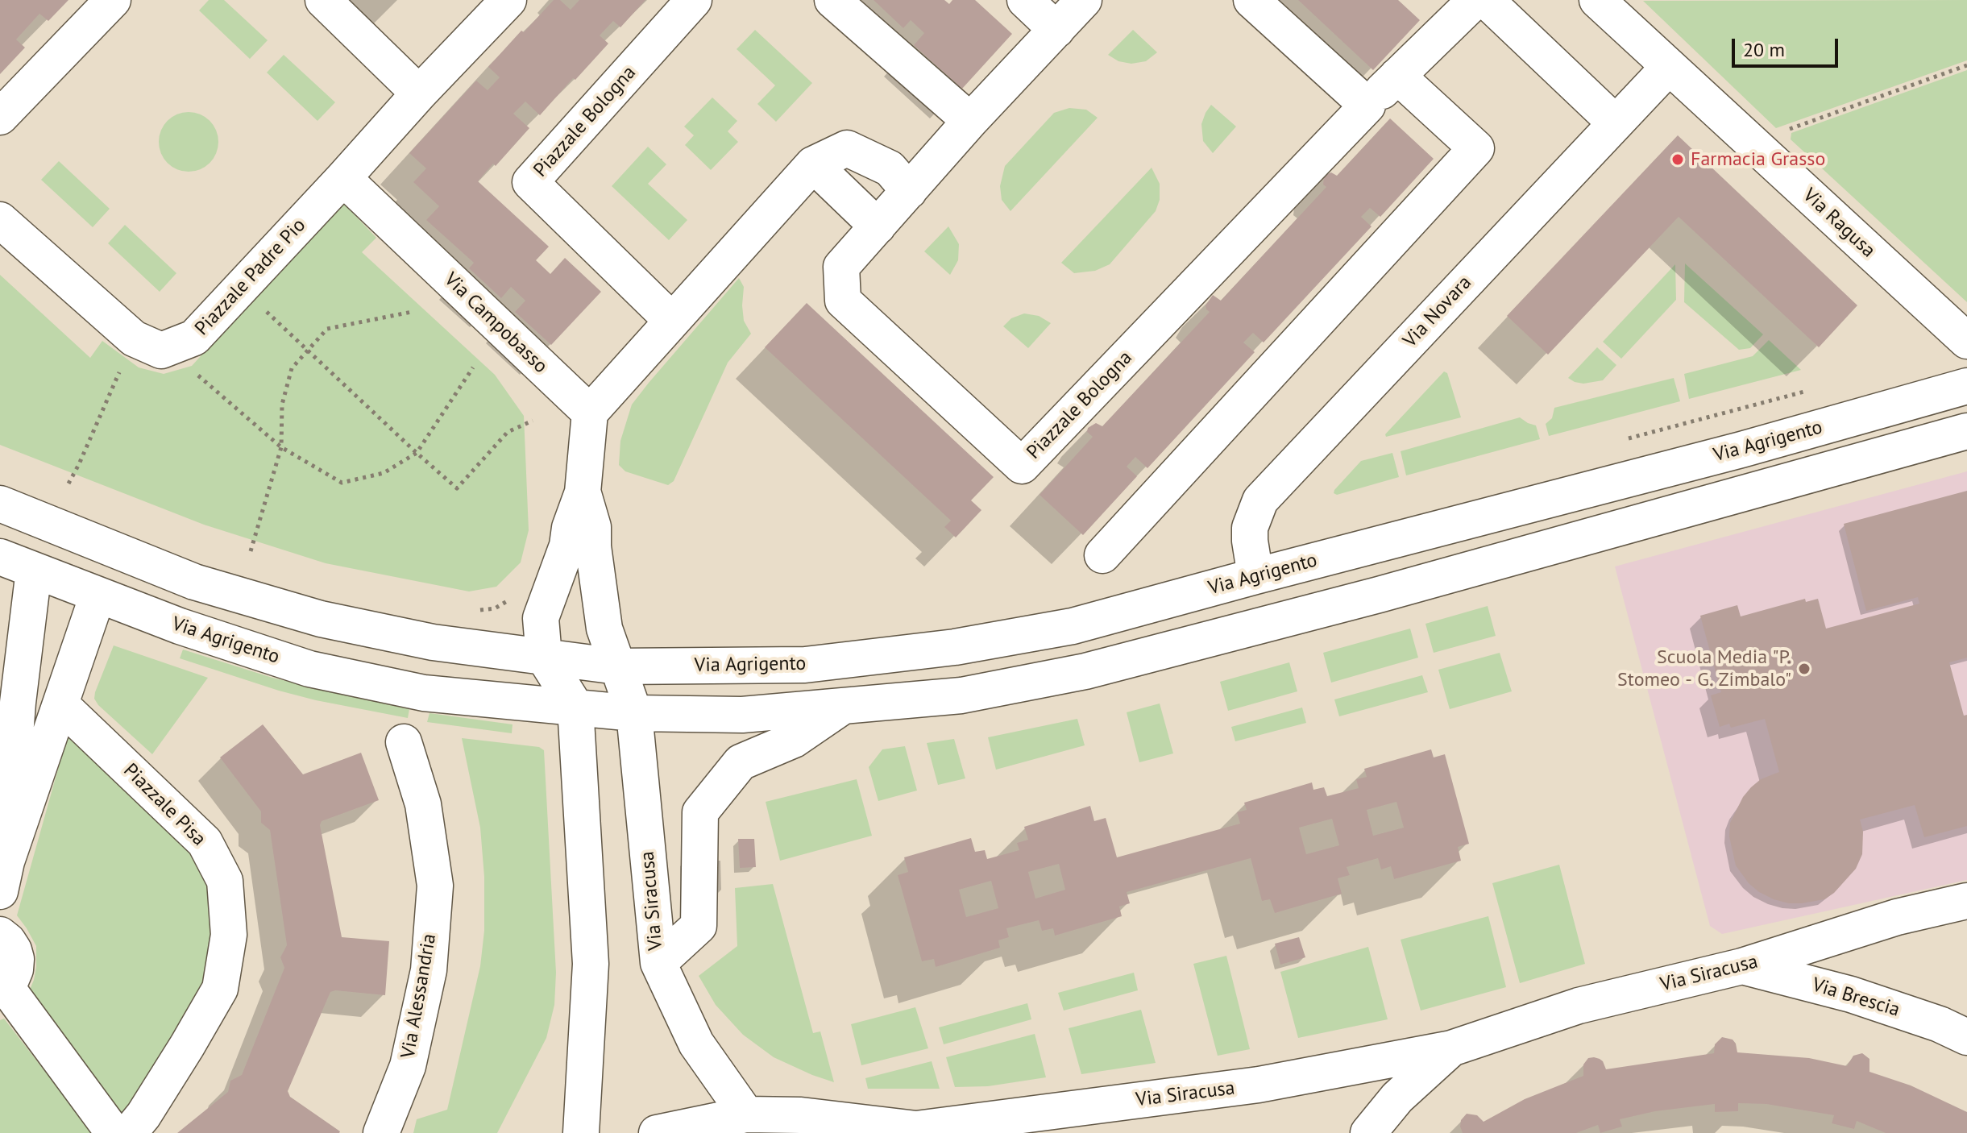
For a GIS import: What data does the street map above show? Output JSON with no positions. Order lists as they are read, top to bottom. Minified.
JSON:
{"streets":{"street":["Piazzale Bologna","Via Ragusa","Piazzale Padre Pio","Via Novara","Via Campobasso","Via Agrigento","Piazzale Pisa","Via Siracusa","Via Alessandria","Via Brescia"]},"crossings":[["Via Ragusa","Via Novara"],["Piazzale Padre Pio","Via Campobasso"],["Via Novara","Via Agrigento"],["Via Agrigento","Via Siracusa"],["Via Siracusa","Via Brescia"]],"places":["Farmacia Grasso","Scuola Media \"P. Stomeo - G. Zimbalo\""],"scale_bar":"20 m"}
